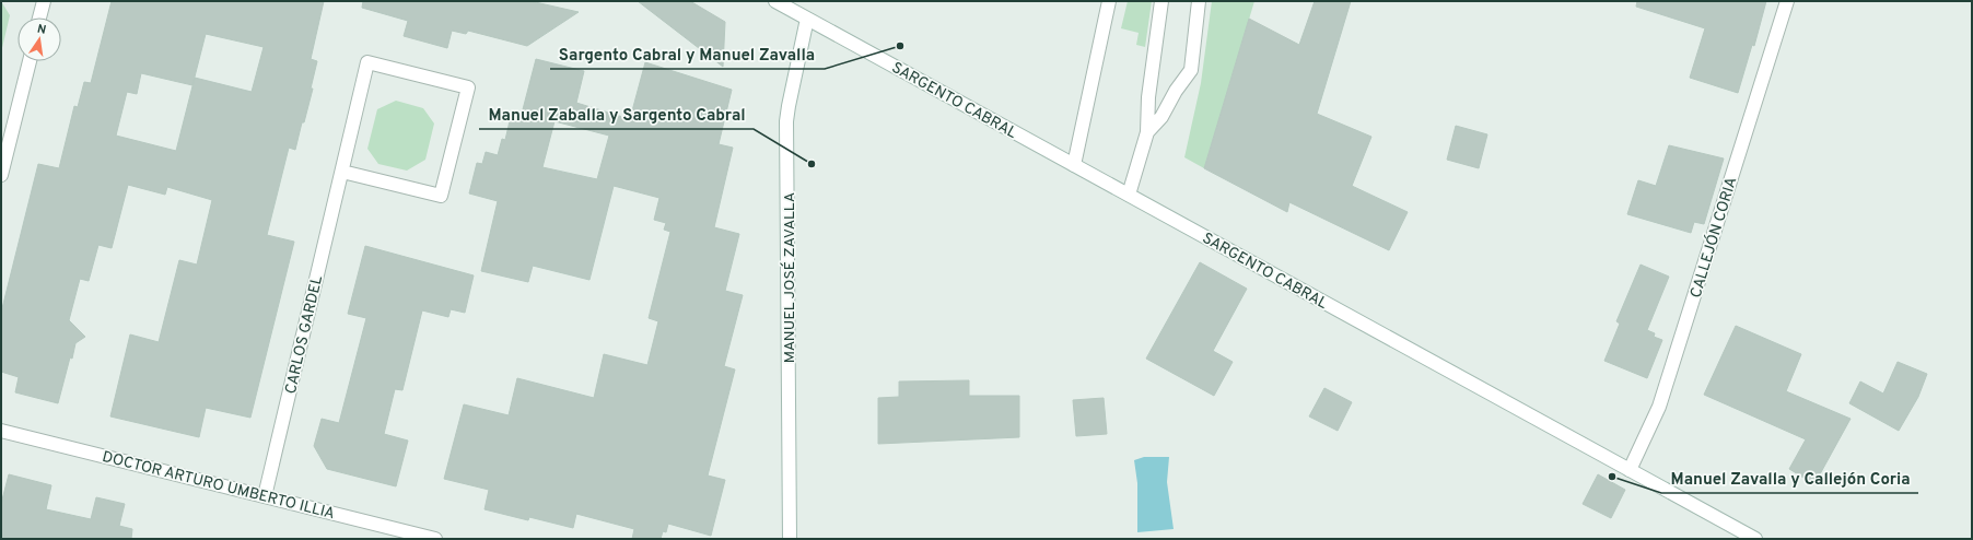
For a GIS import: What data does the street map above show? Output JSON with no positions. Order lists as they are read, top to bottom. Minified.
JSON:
{"streets":{"street":["SARGENTO CABRAL","CALLEJÓN CORIA","MANUEL JOSÉ ZAVALLA","CARLOS GARDEL","DOCTOR ARTURO UMBERTO ILLIA"]},"crossings":[["SARGENTO CABRAL","CALLEJÓN CORIA"],["SARGENTO CABRAL","MANUEL JOSÉ ZAVALLA"],["CARLOS GARDEL","DOCTOR ARTURO UMBERTO ILLIA"]],"places":["Sargento Cabral y Manuel Zavalla","Manuel Zaballa y Sargento Cabral","Manuel Zavalla y Callejón Coria"],"north":"top"}
